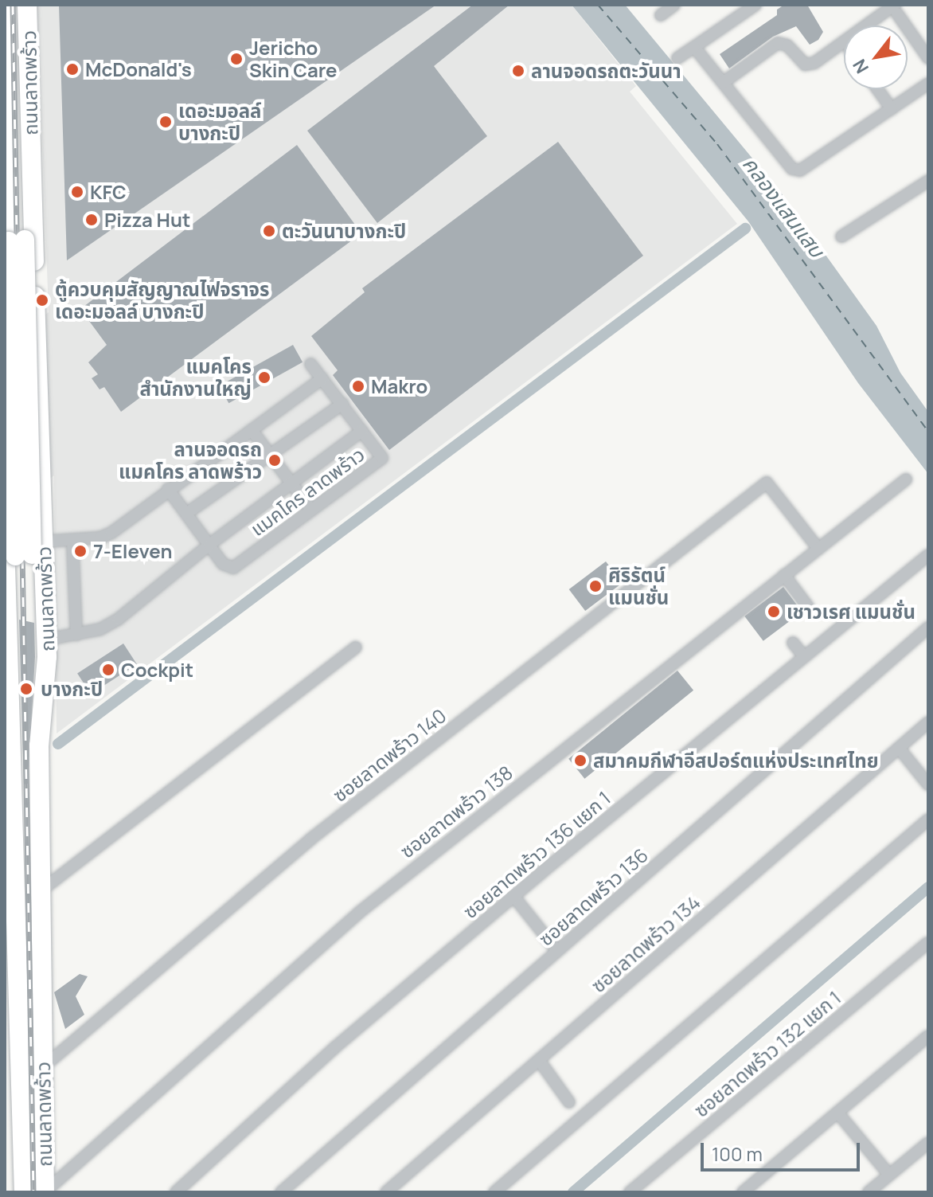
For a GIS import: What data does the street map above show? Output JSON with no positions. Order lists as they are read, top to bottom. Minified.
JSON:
{"streets":{"main road":["ถนนลาดพร้าว"],"street":["แมคโคร ลาดพร้าว","ซอยลาดพร้าว 140","ซอยลาดพร้าว 138","ซอยลาดพร้าว 136 แยก 1","ซอยลาดพร้าว 136","ซอยลาดพร้าว 134","ซอยลาดพร้าว 132 แยก 1"]},"crossings":[["ถนนลาดพร้าว","ซอยลาดพร้าว 140"],["ถนนลาดพร้าว","ซอยลาดพร้าว 138"],["ซอยลาดพร้าว 140","ซอยลาดพร้าว 138"]],"water":["คลองแสนแสบ"],"places":["Jericho Skin Care","McDonald's","ลานจอดรถตะวันนา","เดอะมอลล์ บางกะปิ","KFC","Pizza Hut","ตะวันนาบางกะปิ","ตู้ควบคุมสัญญาณไฟจราจร เดอะมอลล์ บางกะปิ","แมคโคร สำนักงานใหญ่","Makro","ลานจอดรถ แมคโคร ลาดพร้าว","7-Eleven","ศิริรัตน์ แมนชั่น","เชาวเรศ แมนชั่น","Cockpit","บางกะปิ","สมาคมกีฬาอีสปอร์ตแห่งประเทศไทย"],"scale_bar":"100 m","north":"bottom left"}
